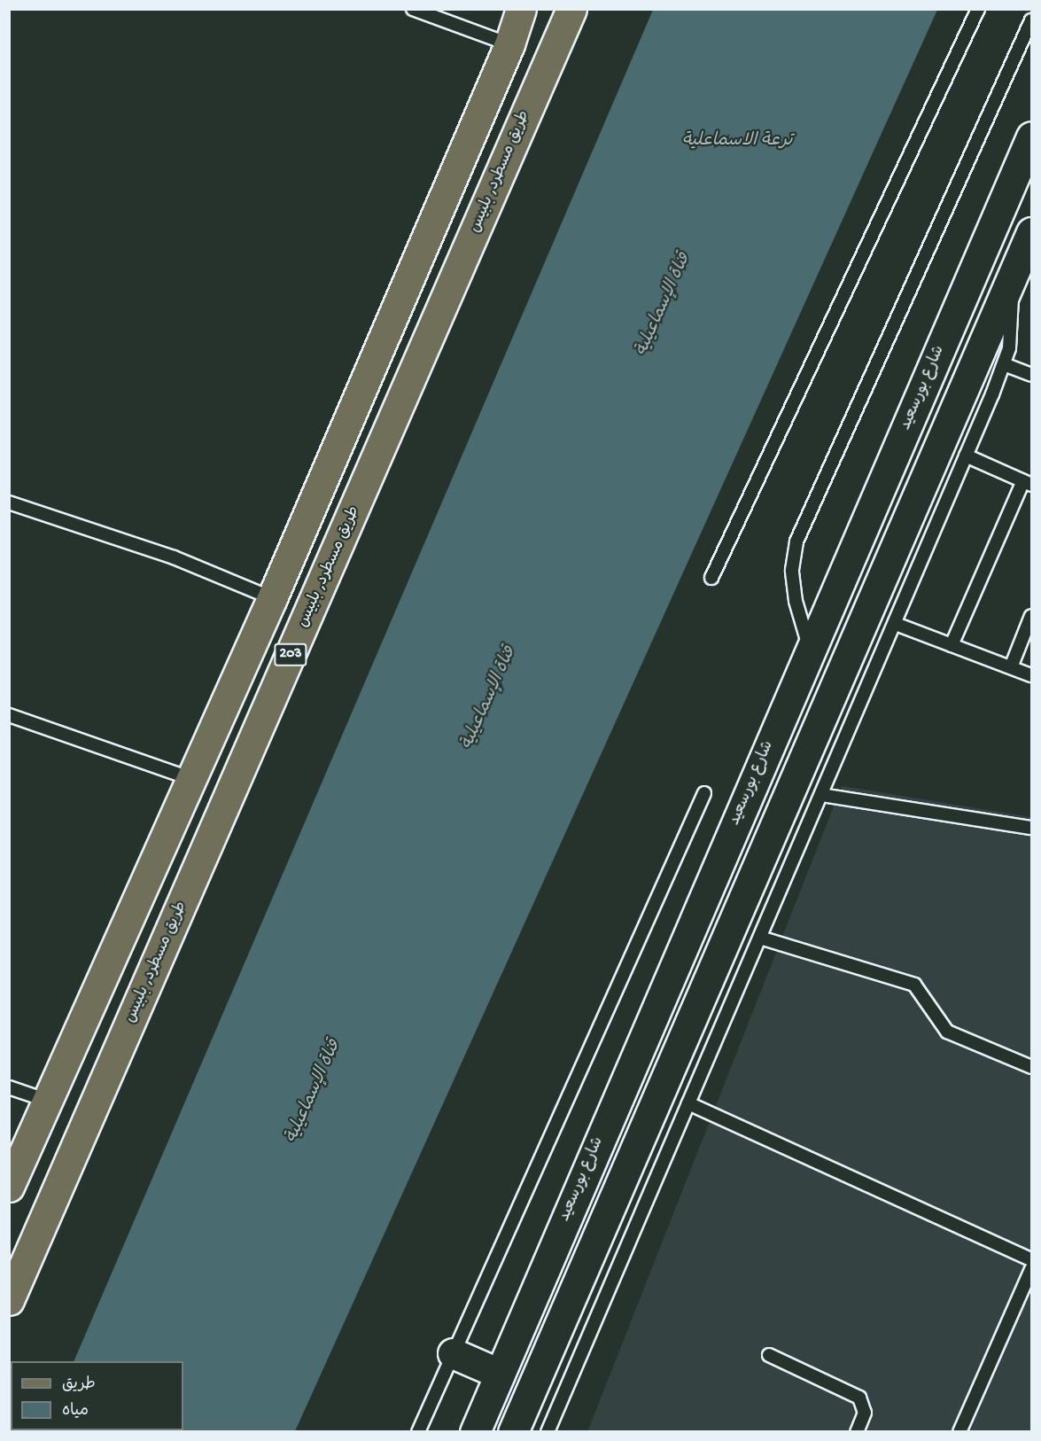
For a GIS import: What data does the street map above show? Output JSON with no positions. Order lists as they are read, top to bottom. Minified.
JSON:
{"streets":{"main road":["طريق مسطرد, بلبيس","شارع بورسعيد","203"]},"water":["ترعة الاسماعلية","قناة الإسماعيلية"],"legend":["طريق","مياه"]}
